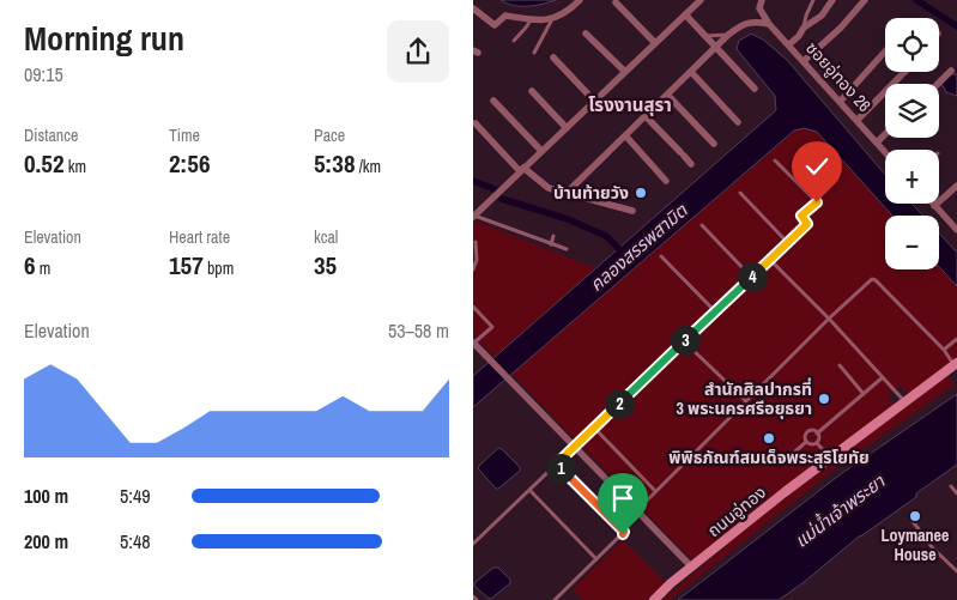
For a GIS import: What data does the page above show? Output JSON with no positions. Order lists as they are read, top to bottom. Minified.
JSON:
{"streets":{"main road":["ถนนอู่ทอง"],"street":["ซอยอู่ทอง 26"]},"districts":["โรงงานสุรา"],"water":["คลองสรรพสามิต","แม่น้ำเจ้าพระยา"],"places":["บ้านท้ายวัง","สำนักศิลปากรที่ 3 พระนครศรีอยุธยา","พิพิธภัณฑ์สมเด็จพระสุริโยทัย","Loymanee House"],"page":{"heading":["Morning run","09:15"],"map_buttons":["+","−"],"stats":[["Distance","0.52 km"],["Time","2:56"],["Pace","5:38 /km"],["Elevation","6 m"],["Heart rate","157 bpm"],["kcal","35"]],"pins":["4","3","2","1"],"chart":["Elevation","53–58 m"],"list":[{"name":"100 m","note":"5:49"},{"name":"200 m","note":"5:48"}]}}
